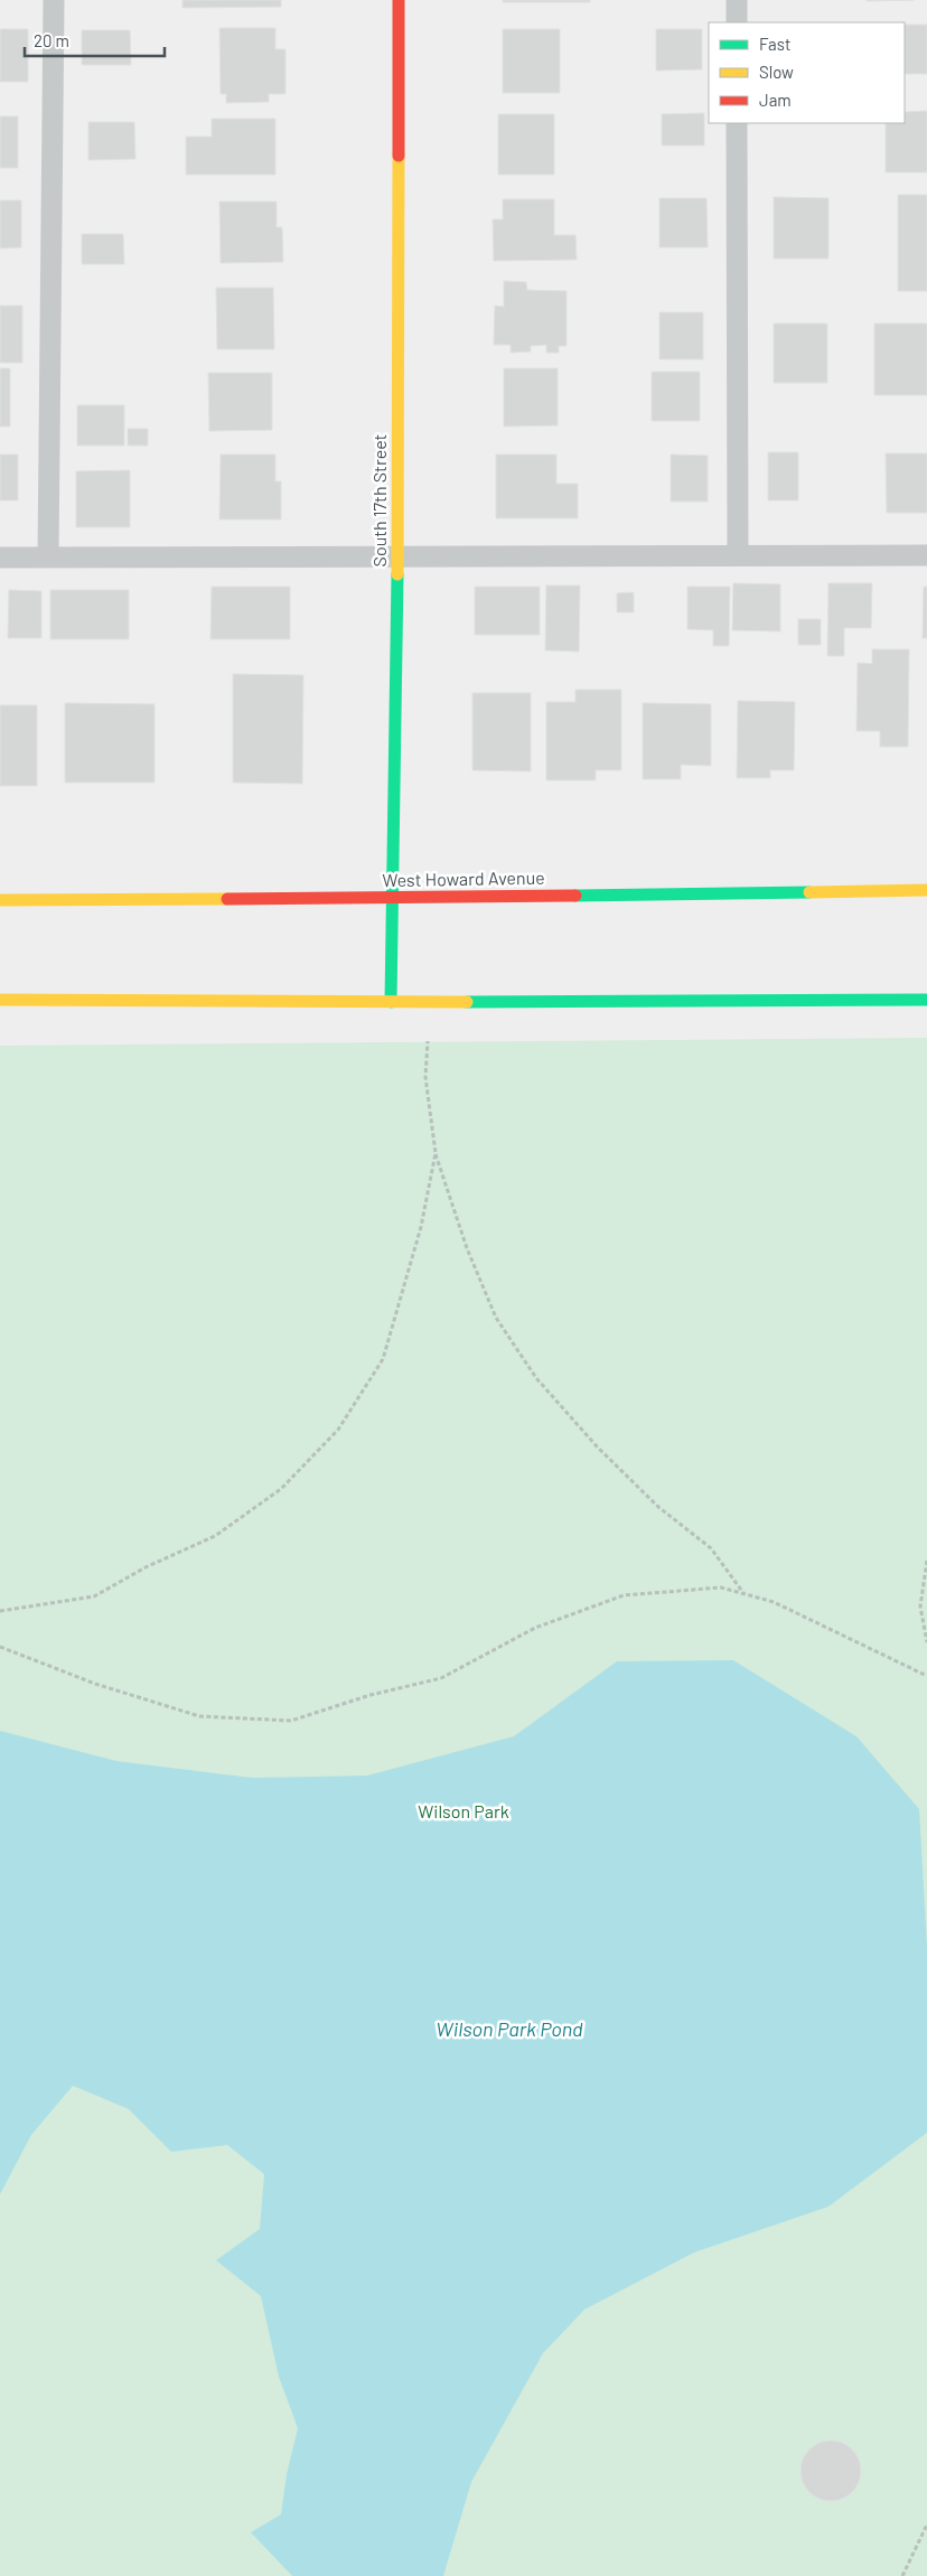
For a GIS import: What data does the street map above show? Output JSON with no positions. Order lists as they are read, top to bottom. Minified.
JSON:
{"streets":{"main road":["South 17th Street","West Howard Avenue"]},"crossings":[["South 17th Street","West Howard Avenue"]],"water":["Wilson Park Pond"],"parks":["Wilson Park"],"legend":["Fast","Slow","Jam"],"scale_bar":"20 m"}
